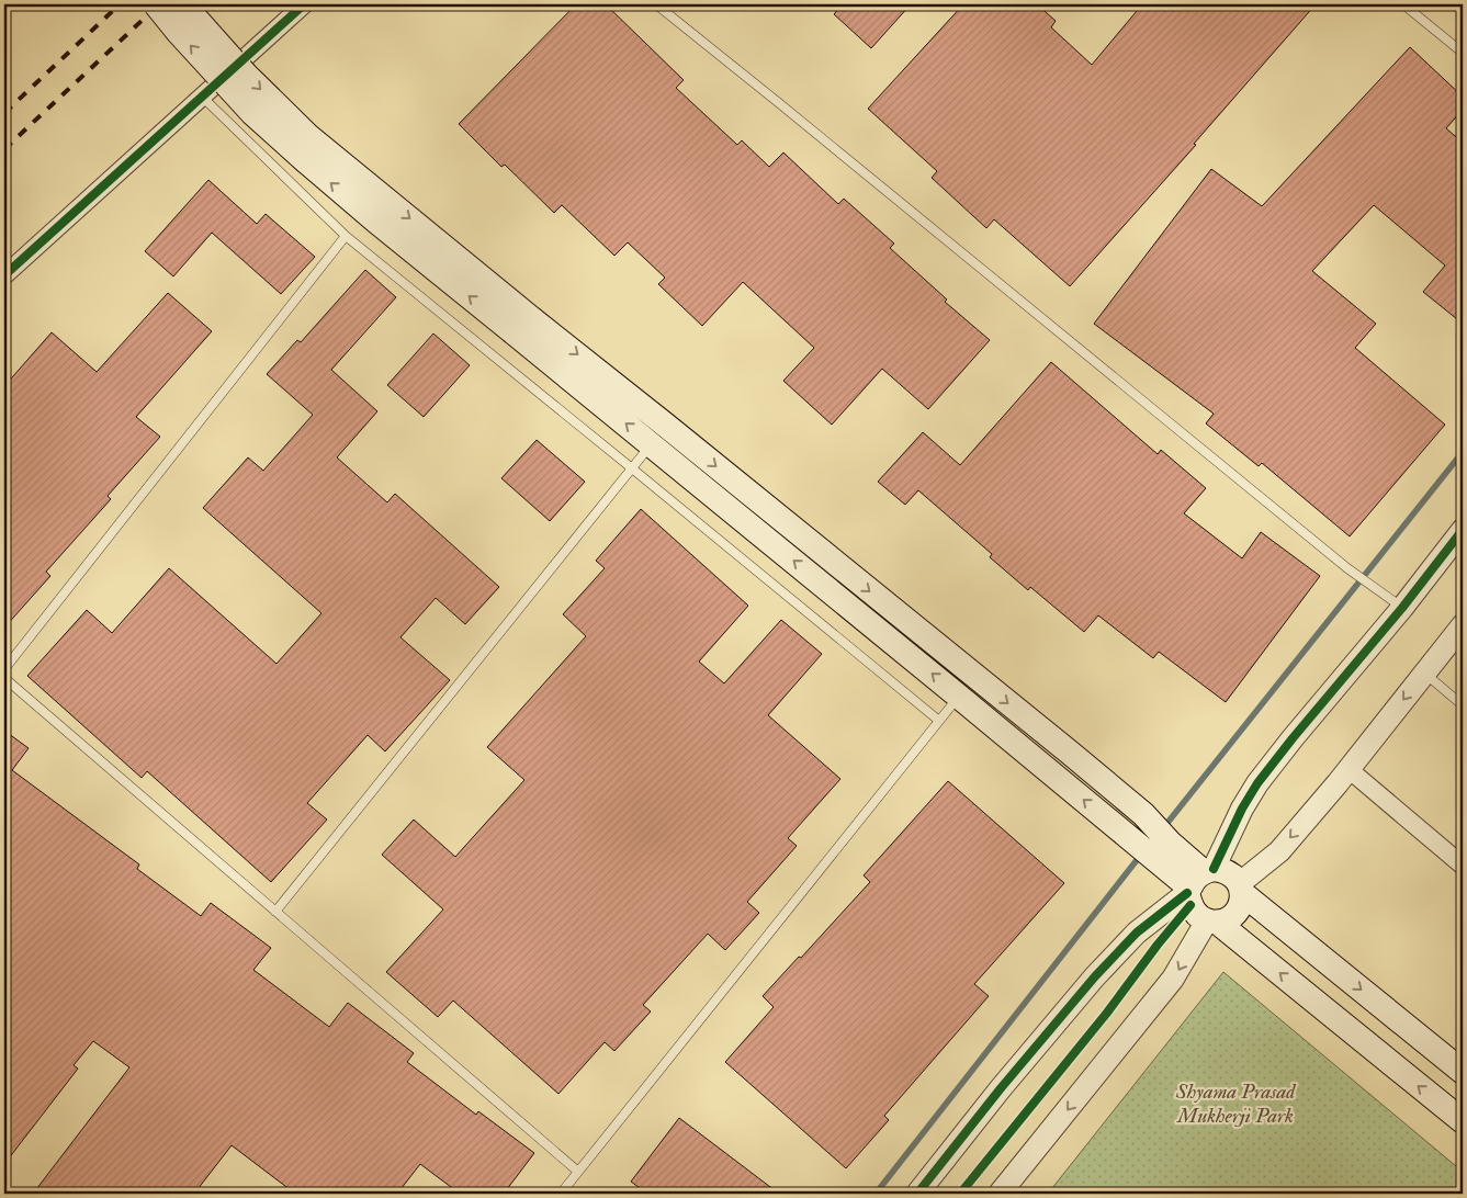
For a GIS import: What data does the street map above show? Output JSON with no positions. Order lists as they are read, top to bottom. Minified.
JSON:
{"parks":["Shyama Prasad Mukherji Park"]}
